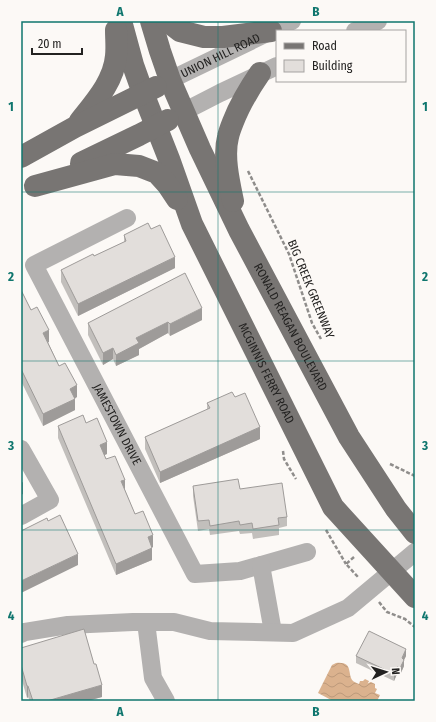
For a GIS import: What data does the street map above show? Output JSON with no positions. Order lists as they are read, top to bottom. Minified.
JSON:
{"streets":{"main road":["RONALD REAGAN BOULEVARD","MCGINNIS FERRY ROAD"],"street":["UNION HILL ROAD","JAMESTOWN DRIVE"],"path":["BIG CREEK GREENWAY"]},"legend":["Road","Building"],"scale_bar":"20 m","north":"right","grid":{"columns":["A","B"],"rows":["1","2","3","4"]}}
